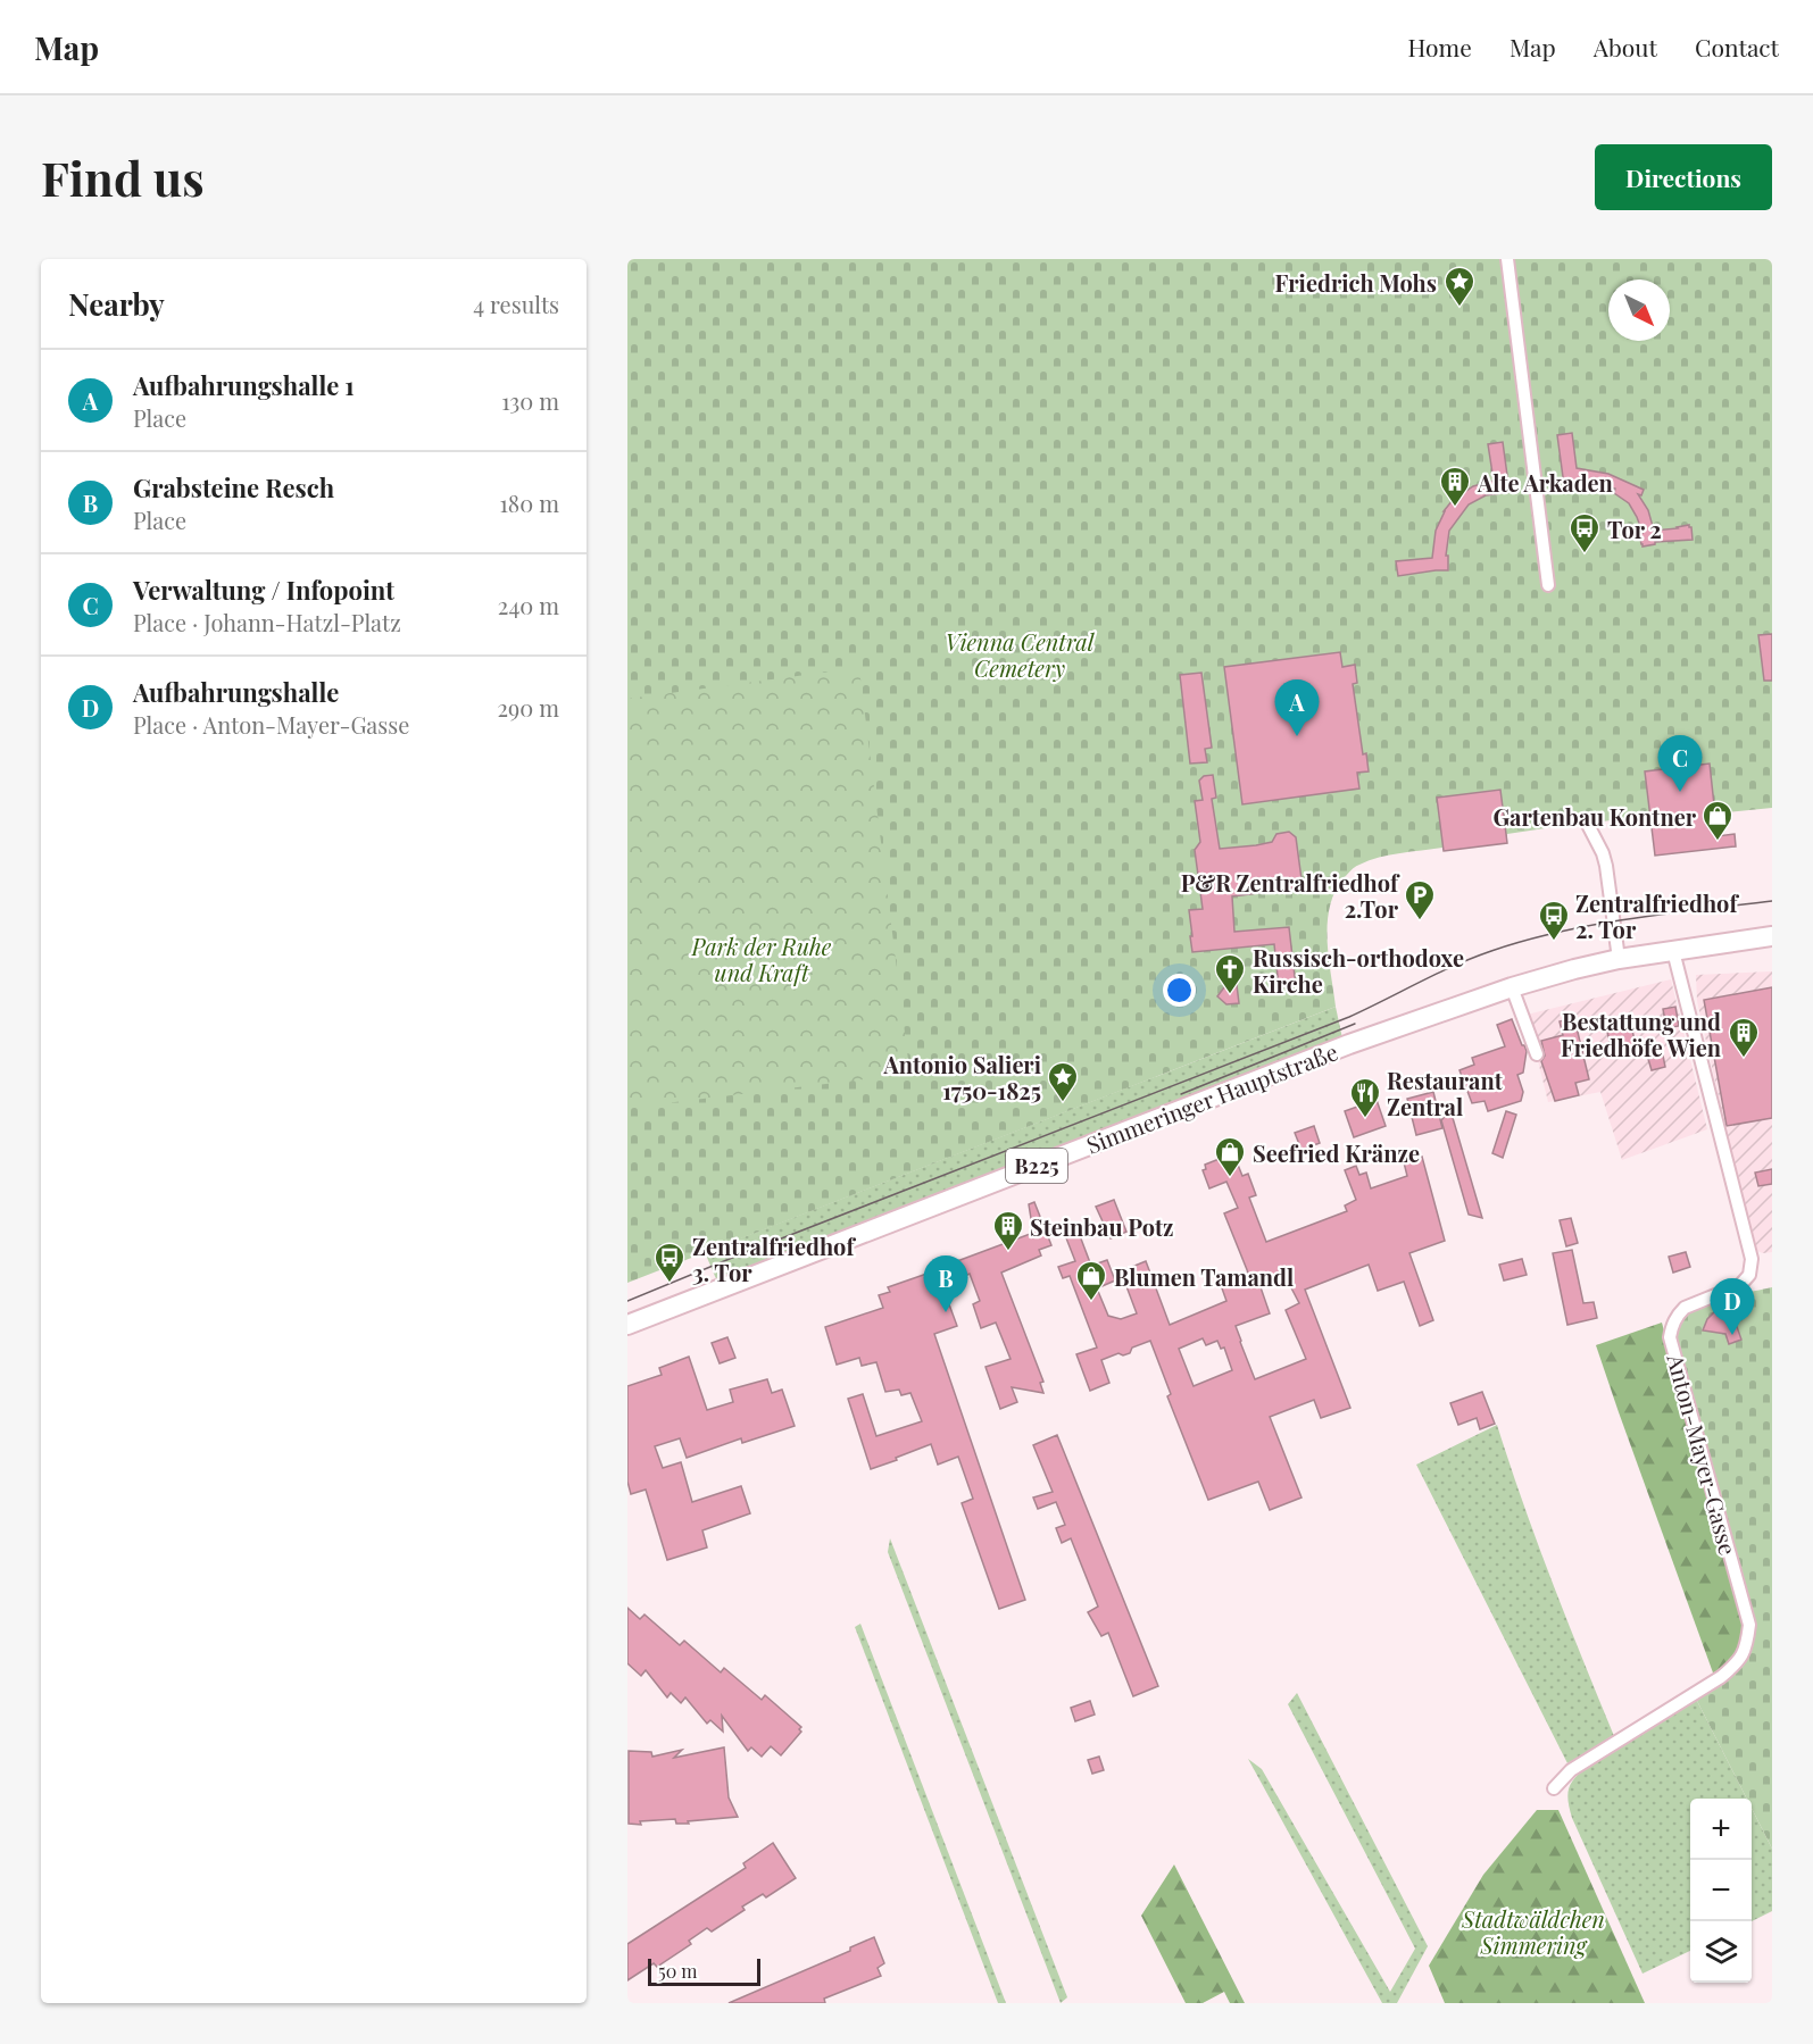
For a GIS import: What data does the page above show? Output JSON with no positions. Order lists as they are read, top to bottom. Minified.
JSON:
{"streets":{"main road":["Simmeringer Hauptstraße","B225"],"street":["Anton-Mayer-Gasse"]},"crossings":[["Simmeringer Hauptstraße","Anton-Mayer-Gasse"]],"parks":["Vienna Central Cemetery","Park der Ruhe und Kraft","Stadtwäldchen Simmering"],"places":{"place":["Friedrich Mohs","Antonio Salieri 1750-1825"],"building":["Alte Arkaden","Bestattung und Friedhöfe Wien","Steinbau Potz"],"bus stop":["Tor 2","Zentralfriedhof 2. Tor","Zentralfriedhof 3. Tor"],"shop":["Gartenbau Kontner","Seefried Kränze","Blumen Tamandl"],"parking":["P&R Zentralfriedhof 2.Tor"],"church":["Russisch-orthodoxe Kirche"],"restaurant":["Restaurant Zentral"]},"scale_bar":"50 m","north":"bottom right","page":{"header":"Map","nav":["Home","Map","About","Contact"],"buttons":"Directions","title":"Find us","heading":["Nearby","4 results"],"list":[{"mark":"A","name":"Aufbahrungshalle 1","note":"Place","value":"130 m"},{"mark":"B","name":"Grabsteine Resch","note":"Place","value":"180 m"},{"mark":"C","name":"Verwaltung / Infopoint","note":"Place · Johann-Hatzl-Platz","value":"240 m"},{"mark":"D","name":"Aufbahrungshalle","note":"Place · Anton-Mayer-Gasse","value":"290 m"}],"pins":["A","C","B","D"],"map_buttons":["+","−"],"scale":"50 m"}}
